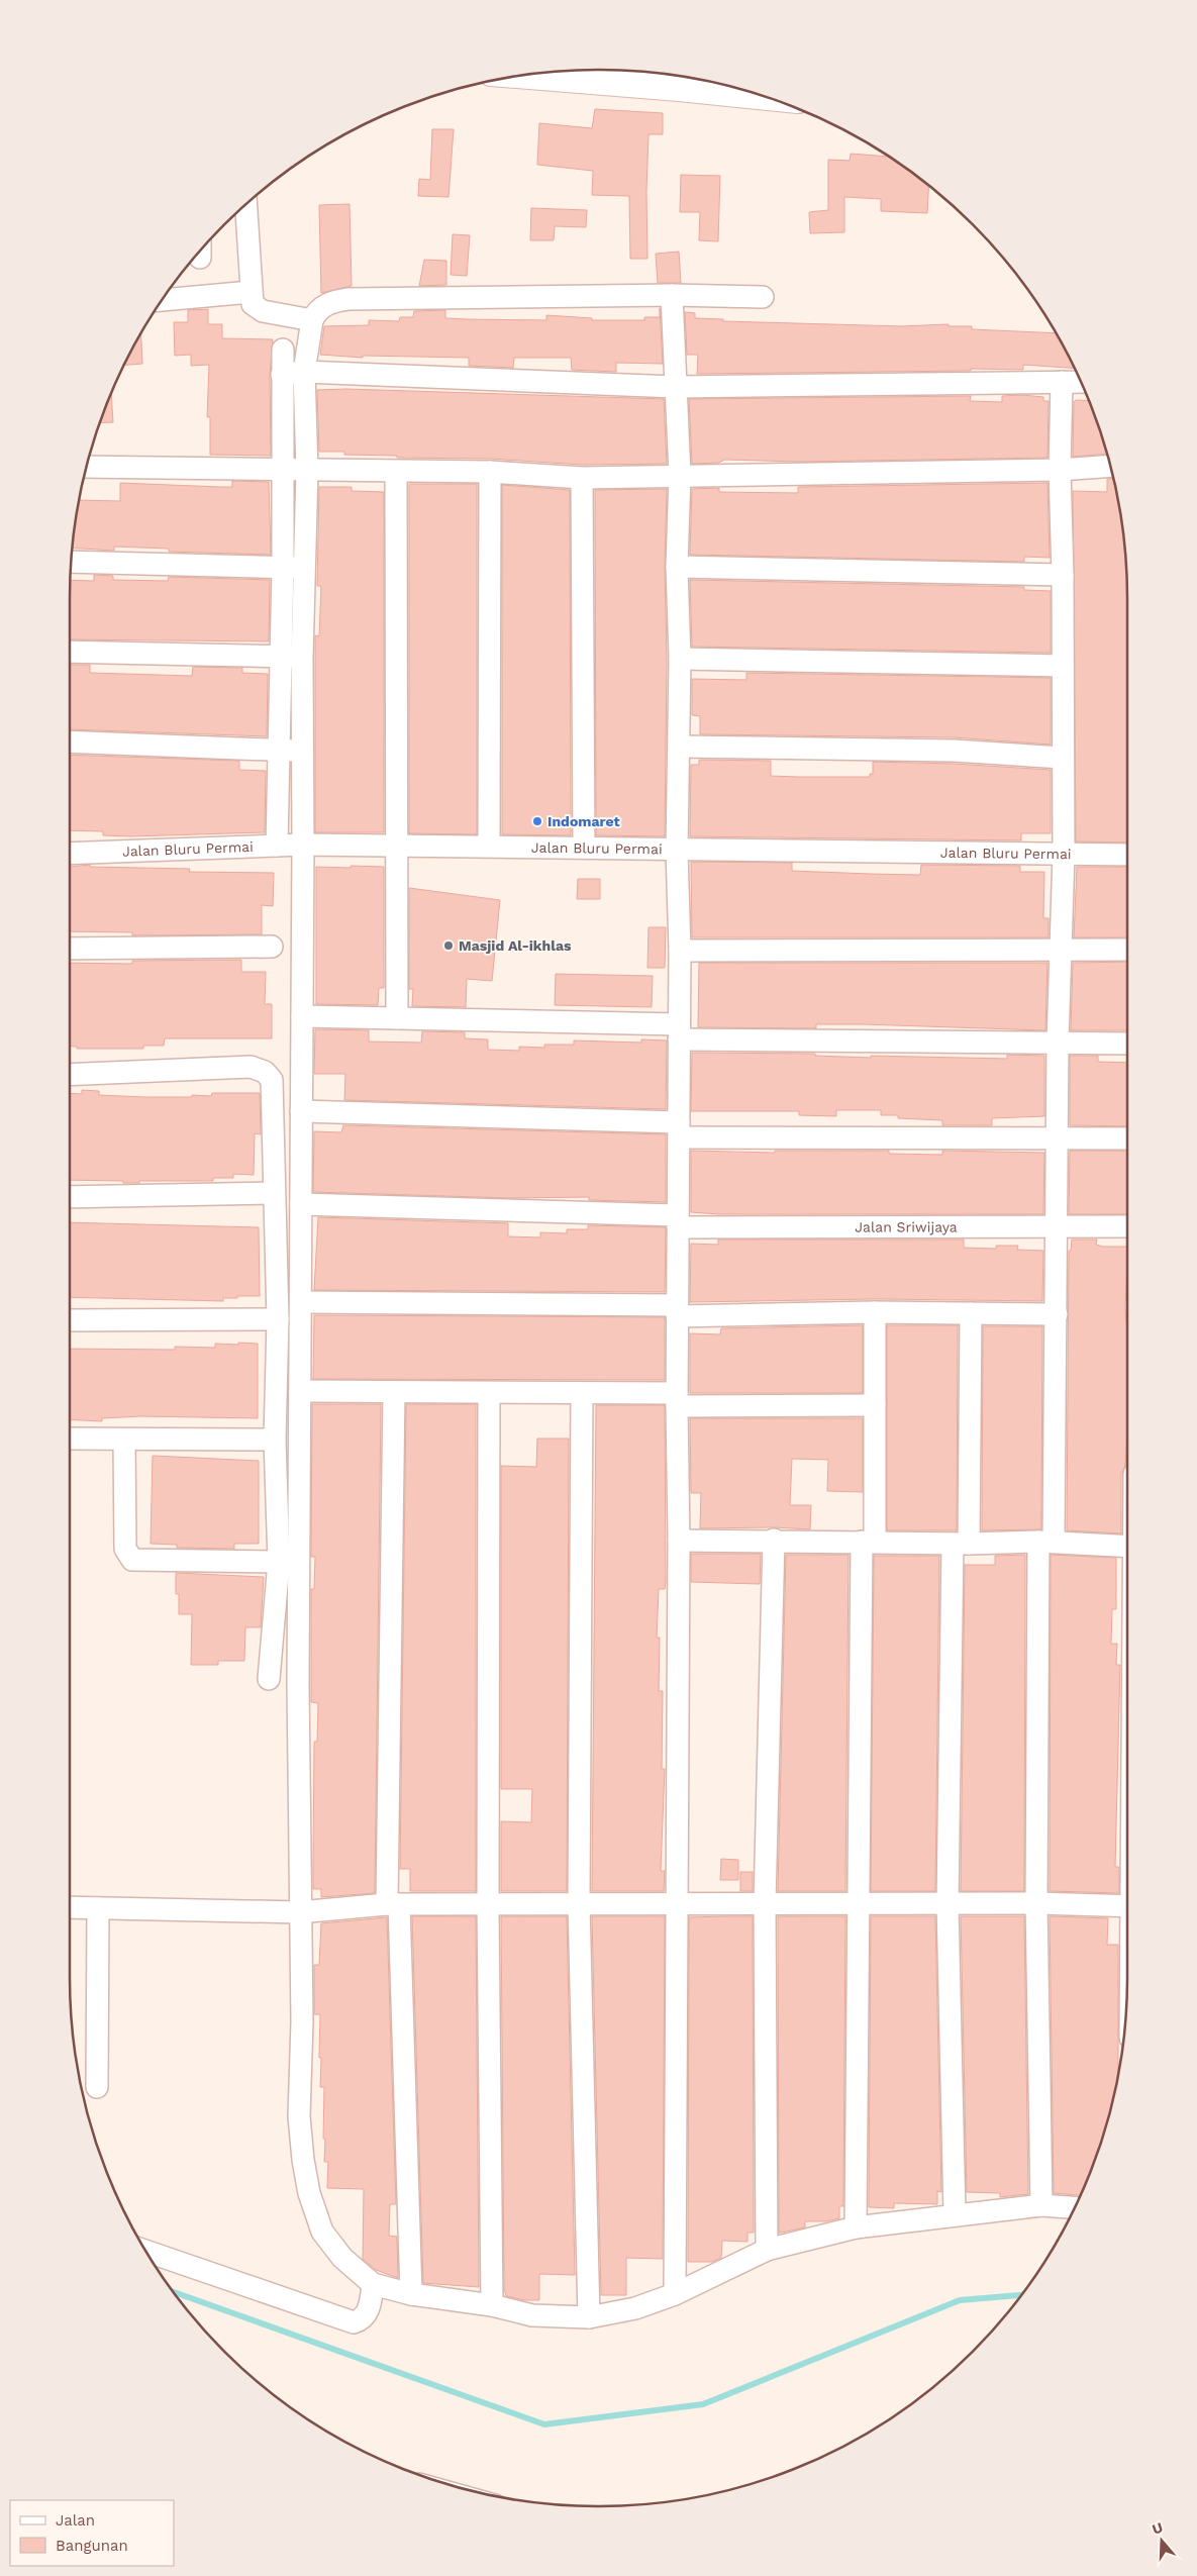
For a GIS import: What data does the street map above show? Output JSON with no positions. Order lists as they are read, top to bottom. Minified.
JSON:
{"streets":{"street":["Jalan Bluru Permai","Jalan Sriwijaya"]},"places":["Indomaret","Masjid Al-ikhlas"],"legend":["Jalan","Bangunan"],"north":"top"}
